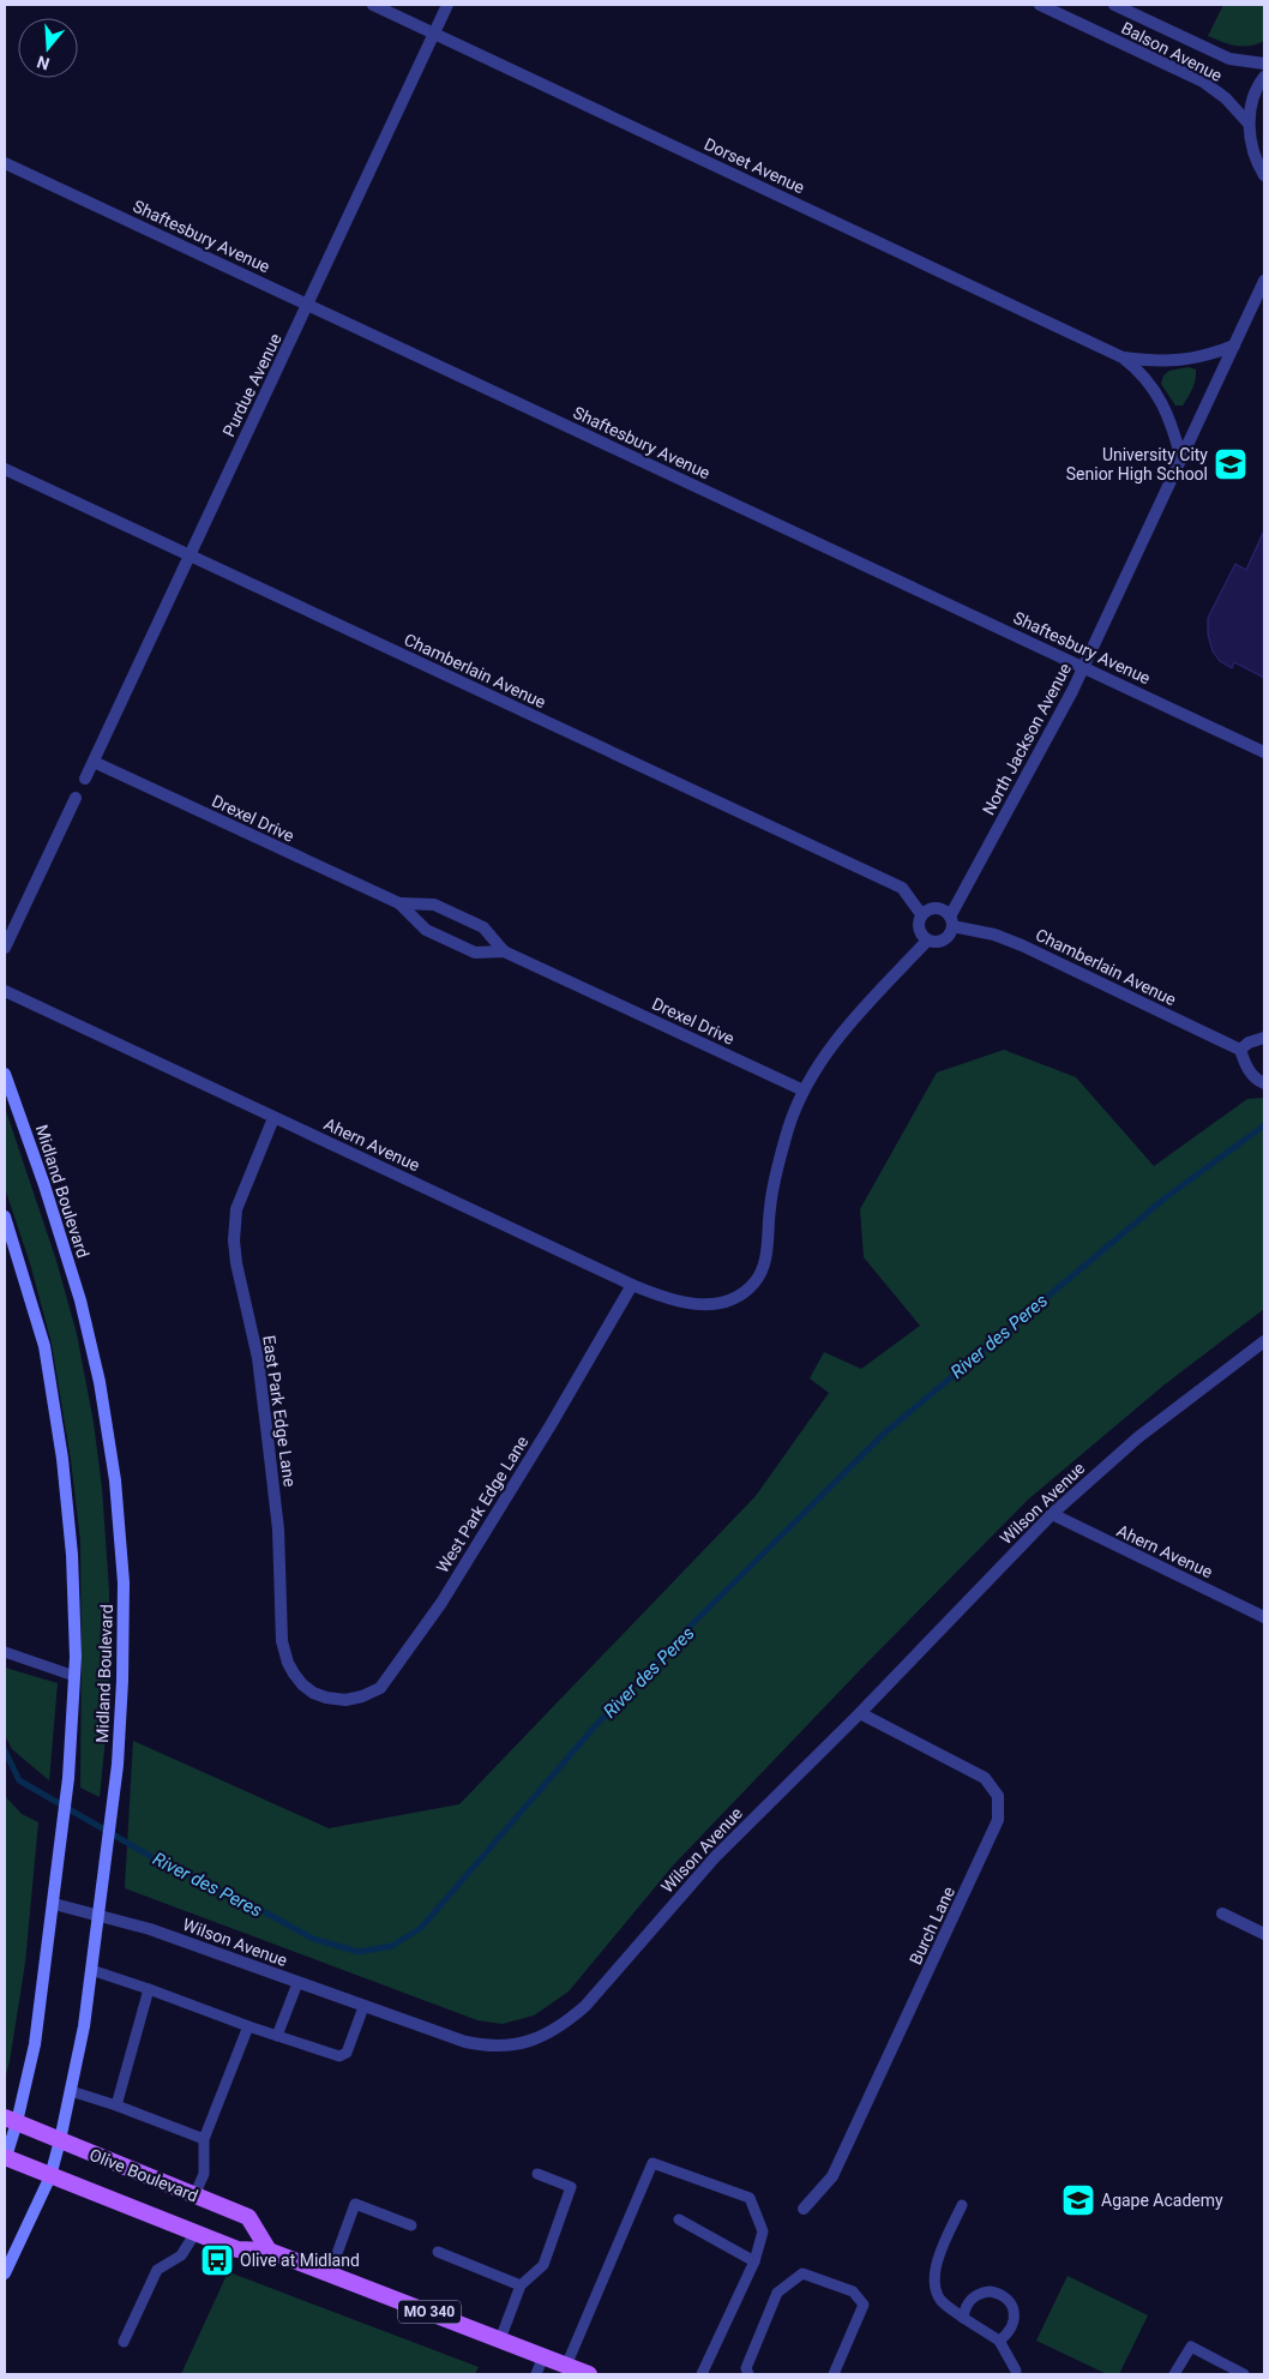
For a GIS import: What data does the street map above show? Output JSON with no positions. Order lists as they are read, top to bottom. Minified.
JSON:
{"streets":{"main road":["Midland Boulevard","Olive Boulevard","MO 340"],"street":["Balson Avenue","Dorset Avenue","Shaftesbury Avenue","Purdue Avenue","Chamberlain Avenue","North Jackson Avenue","Drexel Drive","Ahern Avenue","East Park Edge Lane","Wilson Avenue","West Park Edge Lane","Burch Lane"]},"crossings":[["Dorset Avenue","Purdue Avenue"],["Dorset Avenue","North Jackson Avenue"],["Shaftesbury Avenue","Purdue Avenue"],["Shaftesbury Avenue","North Jackson Avenue"],["Purdue Avenue","Chamberlain Avenue"],["Purdue Avenue","Drexel Drive"],["Chamberlain Avenue","North Jackson Avenue"],["Drexel Drive","Ahern Avenue"],["Ahern Avenue","East Park Edge Lane"],["Ahern Avenue","Wilson Avenue"],["Ahern Avenue","West Park Edge Lane"],["Midland Boulevard","Wilson Avenue"],["Midland Boulevard","Olive Boulevard"],["East Park Edge Lane","West Park Edge Lane"],["Wilson Avenue","Burch Lane"]],"water":["River des Peres"],"places":{"school or university":["University City Senior High School","Agape Academy"],"bus stop":["Olive at Midland"]},"north":"bottom"}
